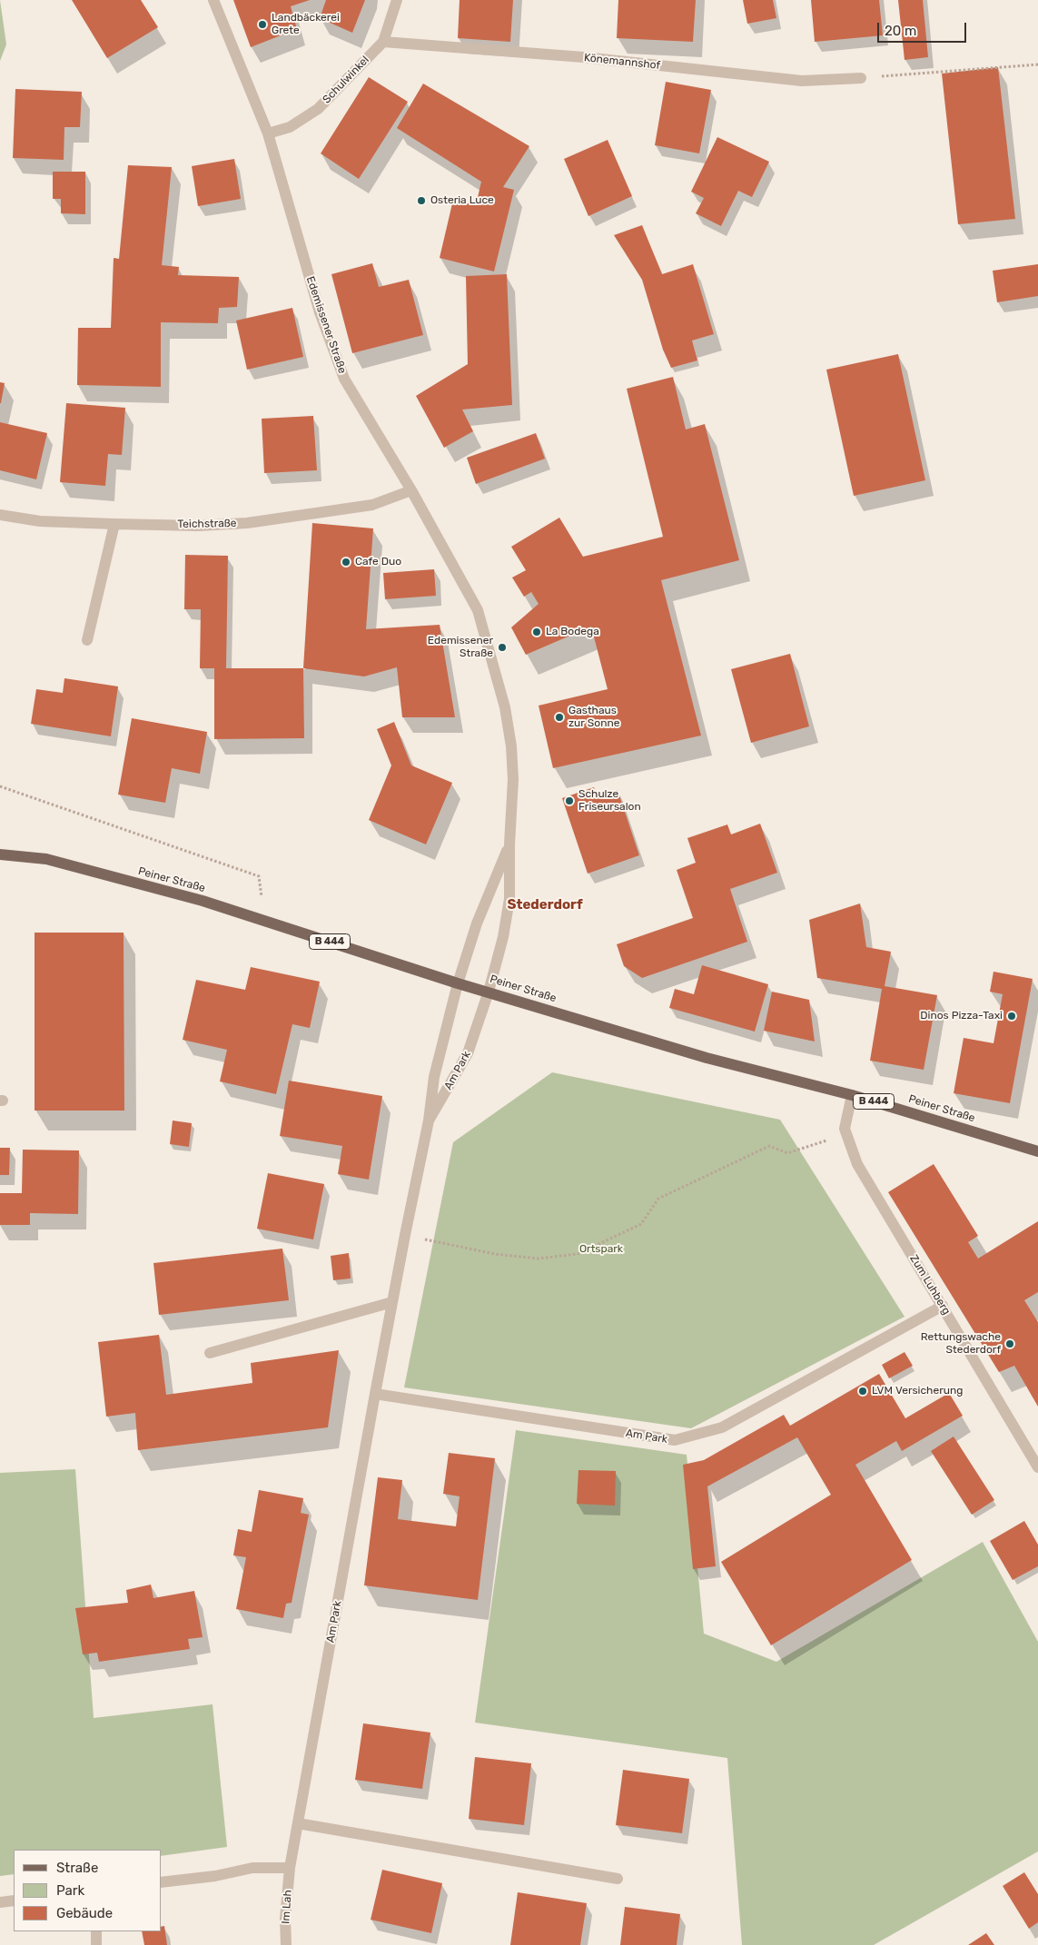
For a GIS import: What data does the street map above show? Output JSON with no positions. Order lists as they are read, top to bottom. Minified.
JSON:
{"streets":{"main road":["Peiner Straße","B 444"],"street":["Könemannshof","Schulwinkel","Edemissener Straße","Teichstraße","Am Park","Zum Luhberg","Im Lah"]},"crossings":[["Könemannshof","Schulwinkel"],["Schulwinkel","Edemissener Straße"],["Edemissener Straße","Teichstraße"],["Edemissener Straße","Peiner Straße"],["Edemissener Straße","Am Park"],["Peiner Straße","Am Park"],["Peiner Straße","Zum Luhberg"],["Am Park","Zum Luhberg"],["Am Park","Im Lah"]],"districts":["Stederdorf"],"parks":["Ortspark"],"places":["Landbäckerei Grete","Osteria Luce","Cafe Duo","La Bodega","Edemissener Straße","Gasthaus zur Sonne","Schulze Friseursalon","Dinos Pizza-Taxi","Rettungswache Stederdorf","LVM Versicherung"],"legend":["Straße","Park","Gebäude"],"scale_bar":"20 m"}
